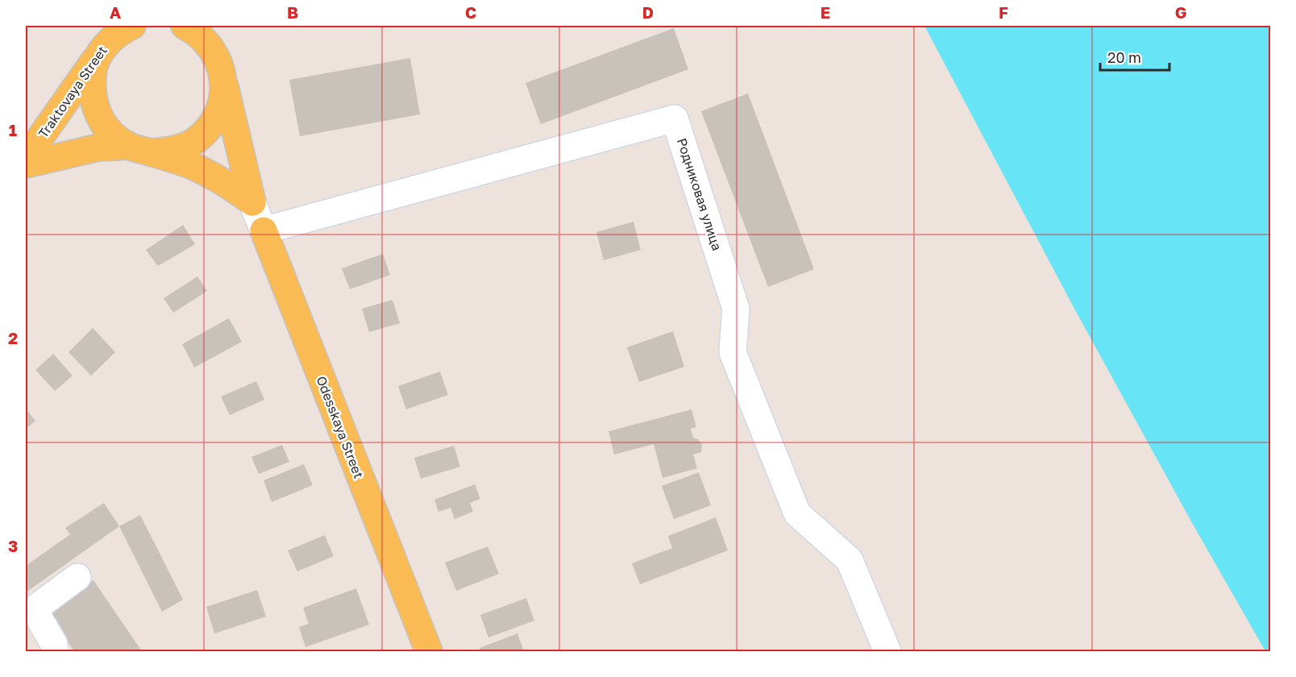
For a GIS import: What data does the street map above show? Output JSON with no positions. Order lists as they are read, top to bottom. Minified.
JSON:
{"streets":{"main road":["Traktovaya Street","Odesskaya Street"],"street":["Родниковая улица"]},"crossings":[["Родниковая улица","Odesskaya Street"]],"scale_bar":"20 m","grid":{"columns":["A","B","C","D","E","F","G"],"rows":["1","2","3"]}}
